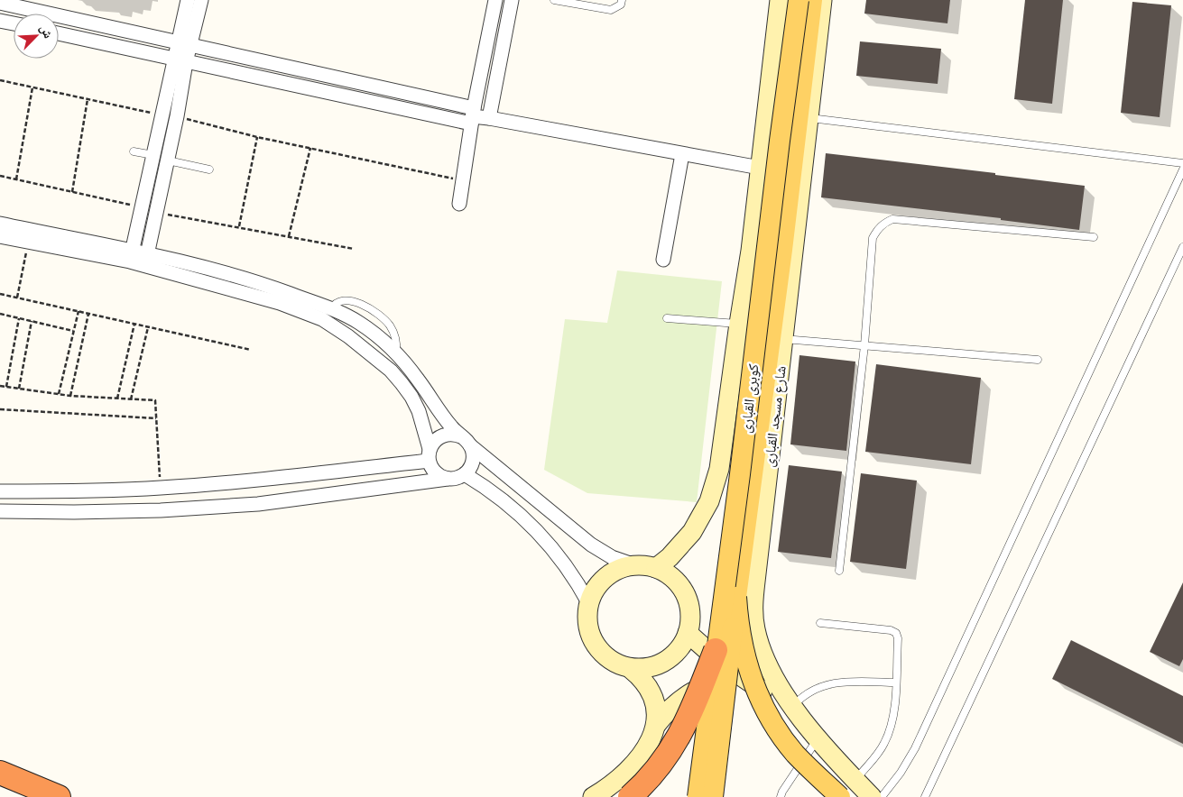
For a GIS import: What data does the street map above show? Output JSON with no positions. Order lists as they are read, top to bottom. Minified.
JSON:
{"streets":{"main road":["كوبرى القبارى"],"street":["شارع مسجد القبارى"]},"north":"top right"}
